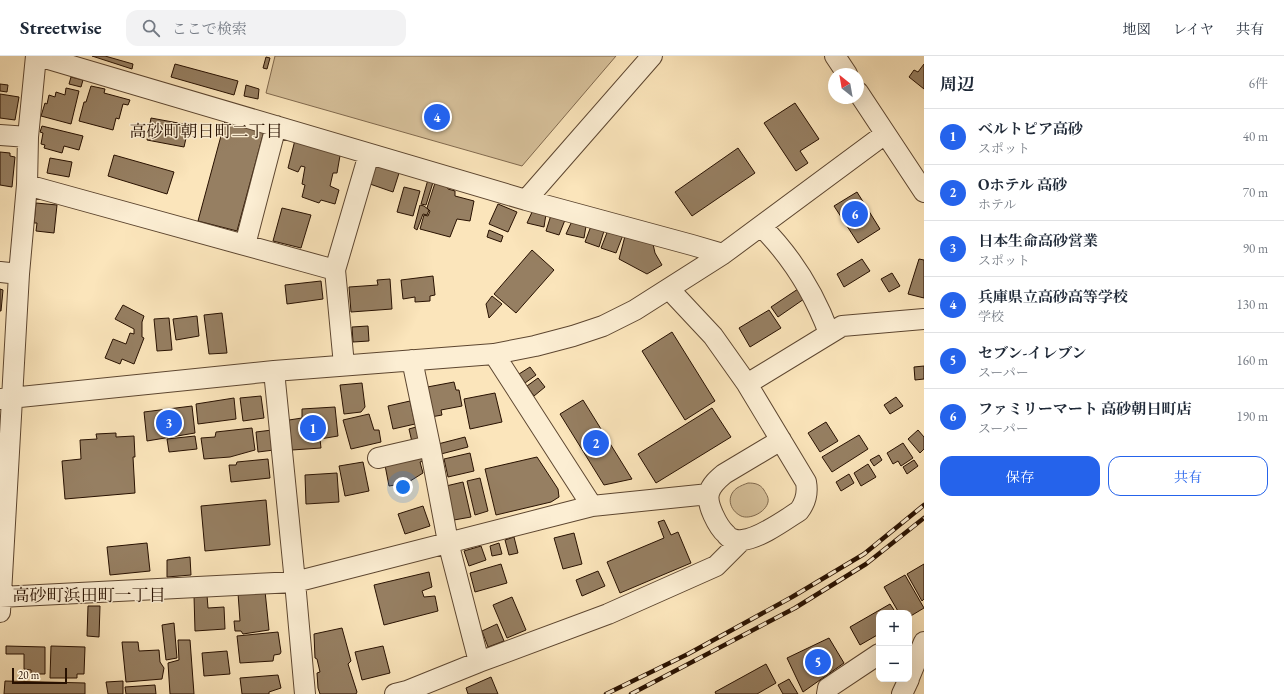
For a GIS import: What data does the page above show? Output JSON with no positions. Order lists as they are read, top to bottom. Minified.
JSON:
{"districts":["高砂町朝日町二丁目","高砂町浜田町一丁目"],"scale_bar":"20 m","north":"top left","page":{"header":"Streetwise","search":"ここで検索","nav":["地図","レイヤ","共有"],"heading":["周辺","6件"],"pins":["4","6","3","1","2","5"],"list":[{"mark":"1","name":"ベルトピア高砂","note":"スポット","value":"40 m"},{"mark":"2","name":"Oホテル 高砂","note":"ホテル","value":"70 m"},{"mark":"3","name":"日本生命高砂営業","note":"スポット","value":"90 m"},{"mark":"4","name":"兵庫県立高砂高等学校","note":"学校","value":"130 m"},{"mark":"5","name":"セブン-イレブン","note":"スーパー","value":"160 m"},{"mark":"6","name":"ファミリーマート 高砂朝日町店","note":"スーパー","value":"190 m"}],"buttons":["保存","共有"],"map_buttons":["+","−"],"scale":"20 m"}}
